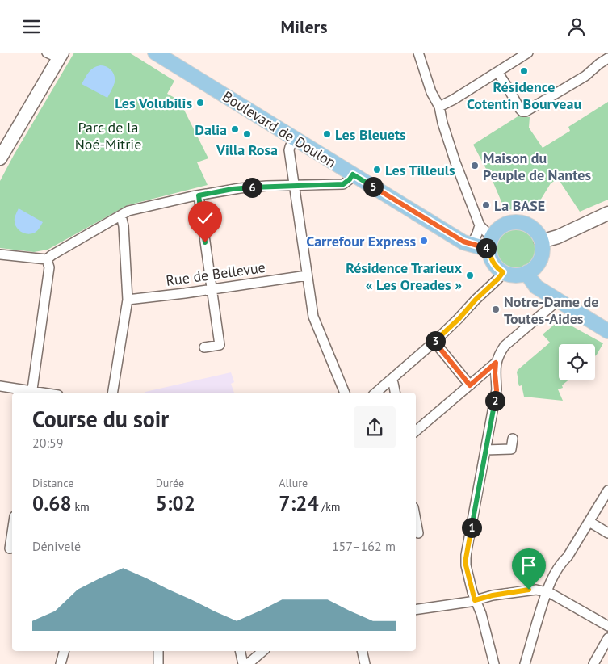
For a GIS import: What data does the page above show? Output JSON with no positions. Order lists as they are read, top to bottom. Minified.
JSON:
{"streets":{"main road":["Boulevard de Doulon"],"street":["Rue de Bellevue"]},"parks":["Parc de la Noé-Mitrie"],"places":["Résidence Cotentin Bourveau","Les Volubilis","Dalia","Villa Rosa","Les Bleuets","Maison du Peuple de Nantes","Les Tilleuls","La BASE","Carrefour Express","Résidence Trarieux « Les Oreades »","Notre-Dame de Toutes-Aides"],"page":{"header":"Milers","pins":["5","6","4","3","2","1"],"heading":["Course du soir","20:59"],"stats":[["Distance","0.68 km"],["Durée","5:02"],["Allure","7:24 /km"]],"chart":["Dénivelé","157–162 m"]}}
